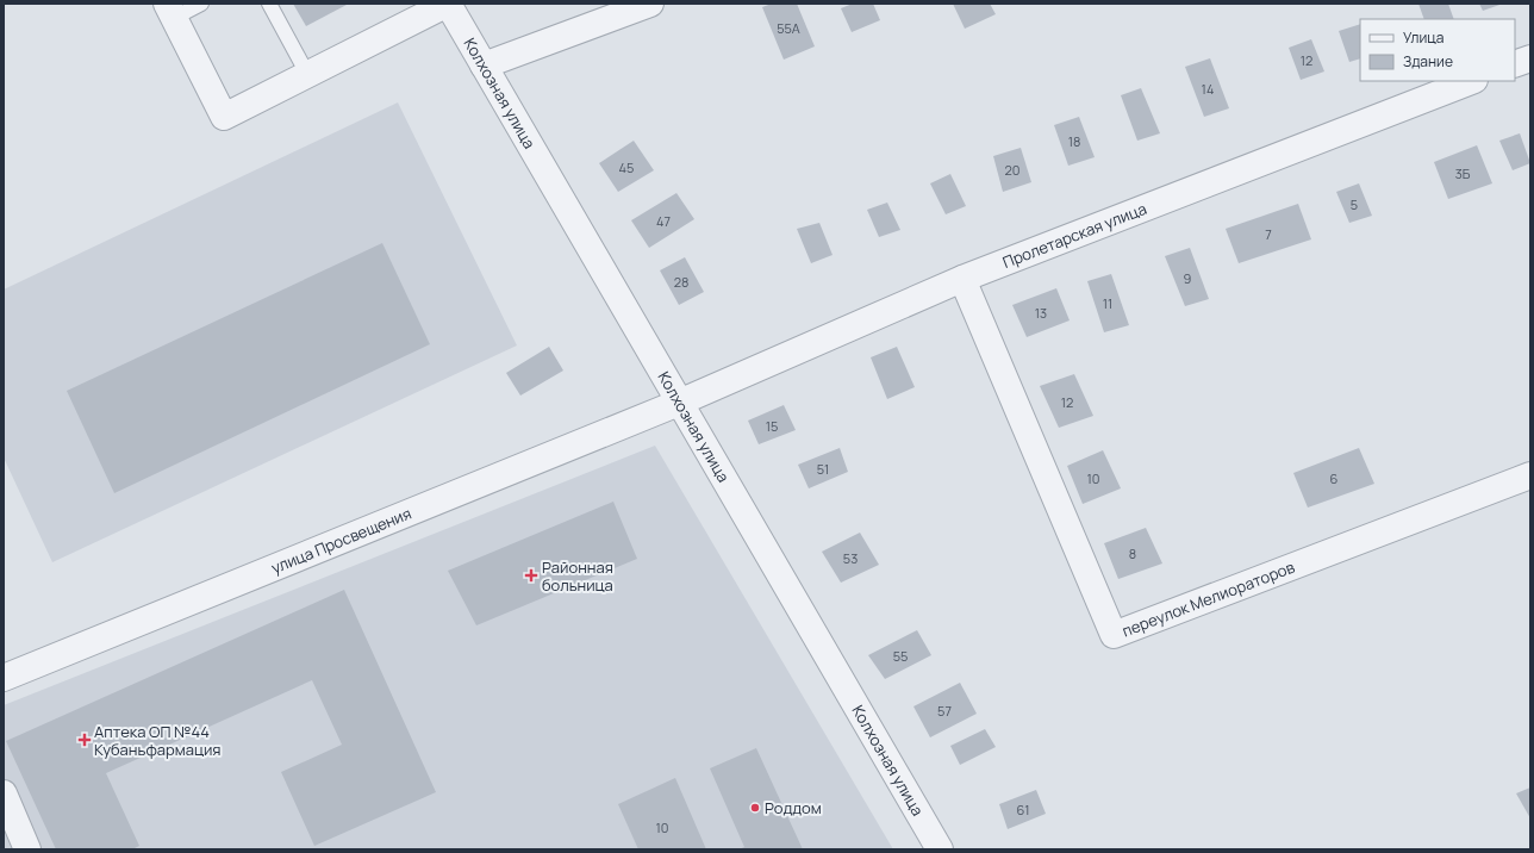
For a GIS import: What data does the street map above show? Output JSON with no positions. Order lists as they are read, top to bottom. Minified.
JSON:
{"streets":{"street":["Колхозная улица","Пролетарская улица","улица Просвещения","переулок Мелиораторов"]},"crossings":[["Колхозная улица","Пролетарская улица"],["Колхозная улица","улица Просвещения"],["Пролетарская улица","улица Просвещения"],["Пролетарская улица","переулок Мелиораторов"]],"places":{"health":["Районная больница","Аптека ОП №44 Кубаньфармация"],"other":["Роддом"]},"house_numbers":["55А","12","14","18","45","20","3Б","5","47","7","9","28","11","13","12","15","51","10","6","8","53","55","57","61","10"],"legend":["Улица","Здание"]}
